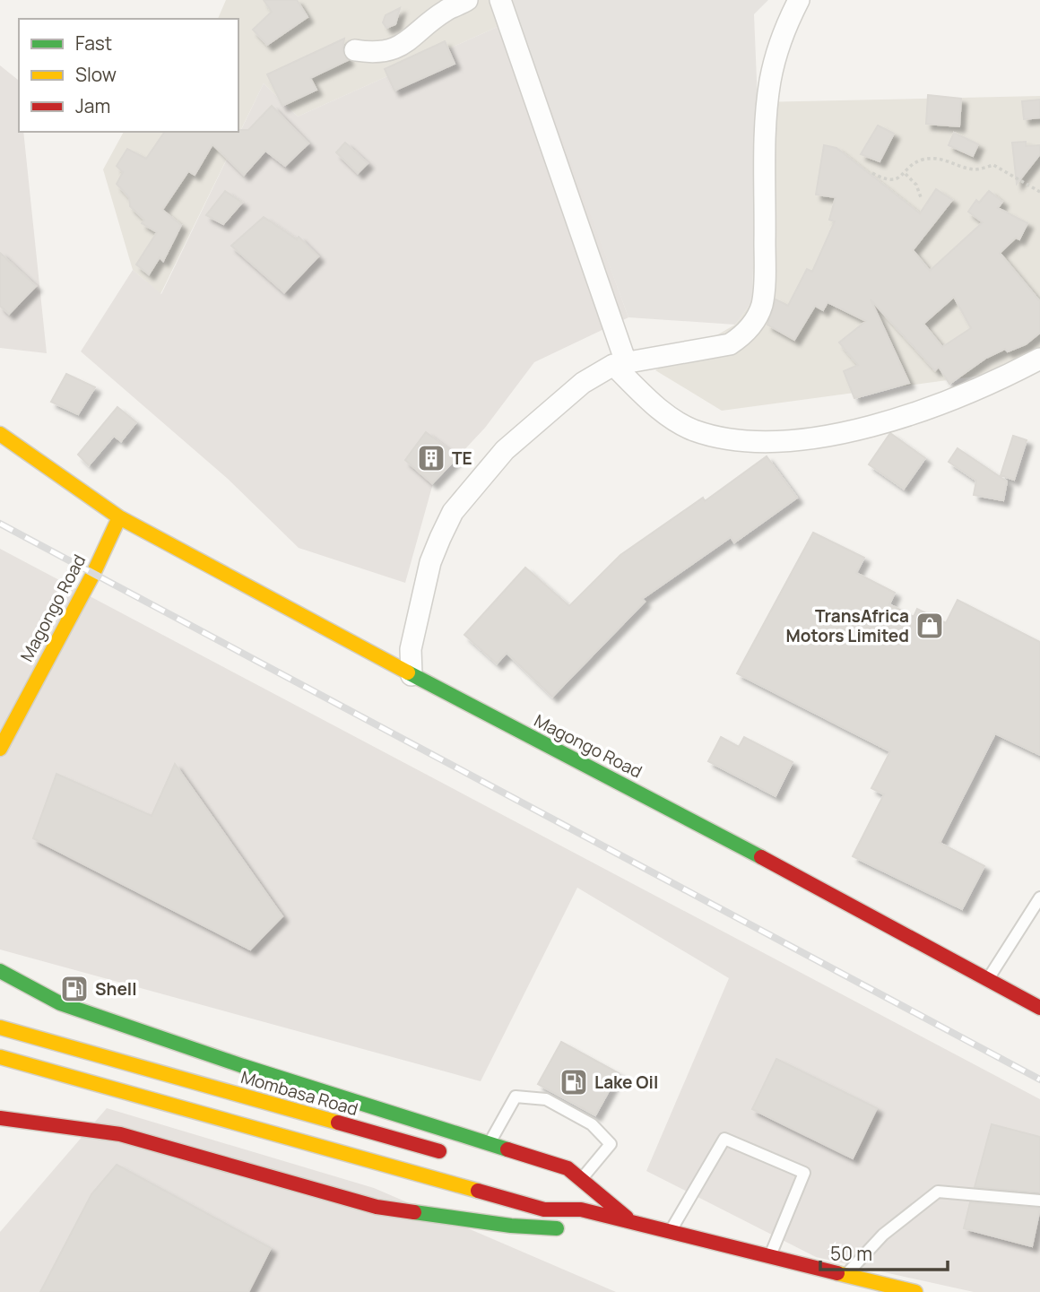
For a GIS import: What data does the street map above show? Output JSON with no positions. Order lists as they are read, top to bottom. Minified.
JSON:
{"streets":{"main road":["Magongo Road","Mombasa Road"]},"places":{"building":["TE"],"shop":["TransAfrica Motors Limited"],"fuel station":["Shell","Lake Oil"]},"legend":["Fast","Slow","Jam"],"scale_bar":"50 m"}
